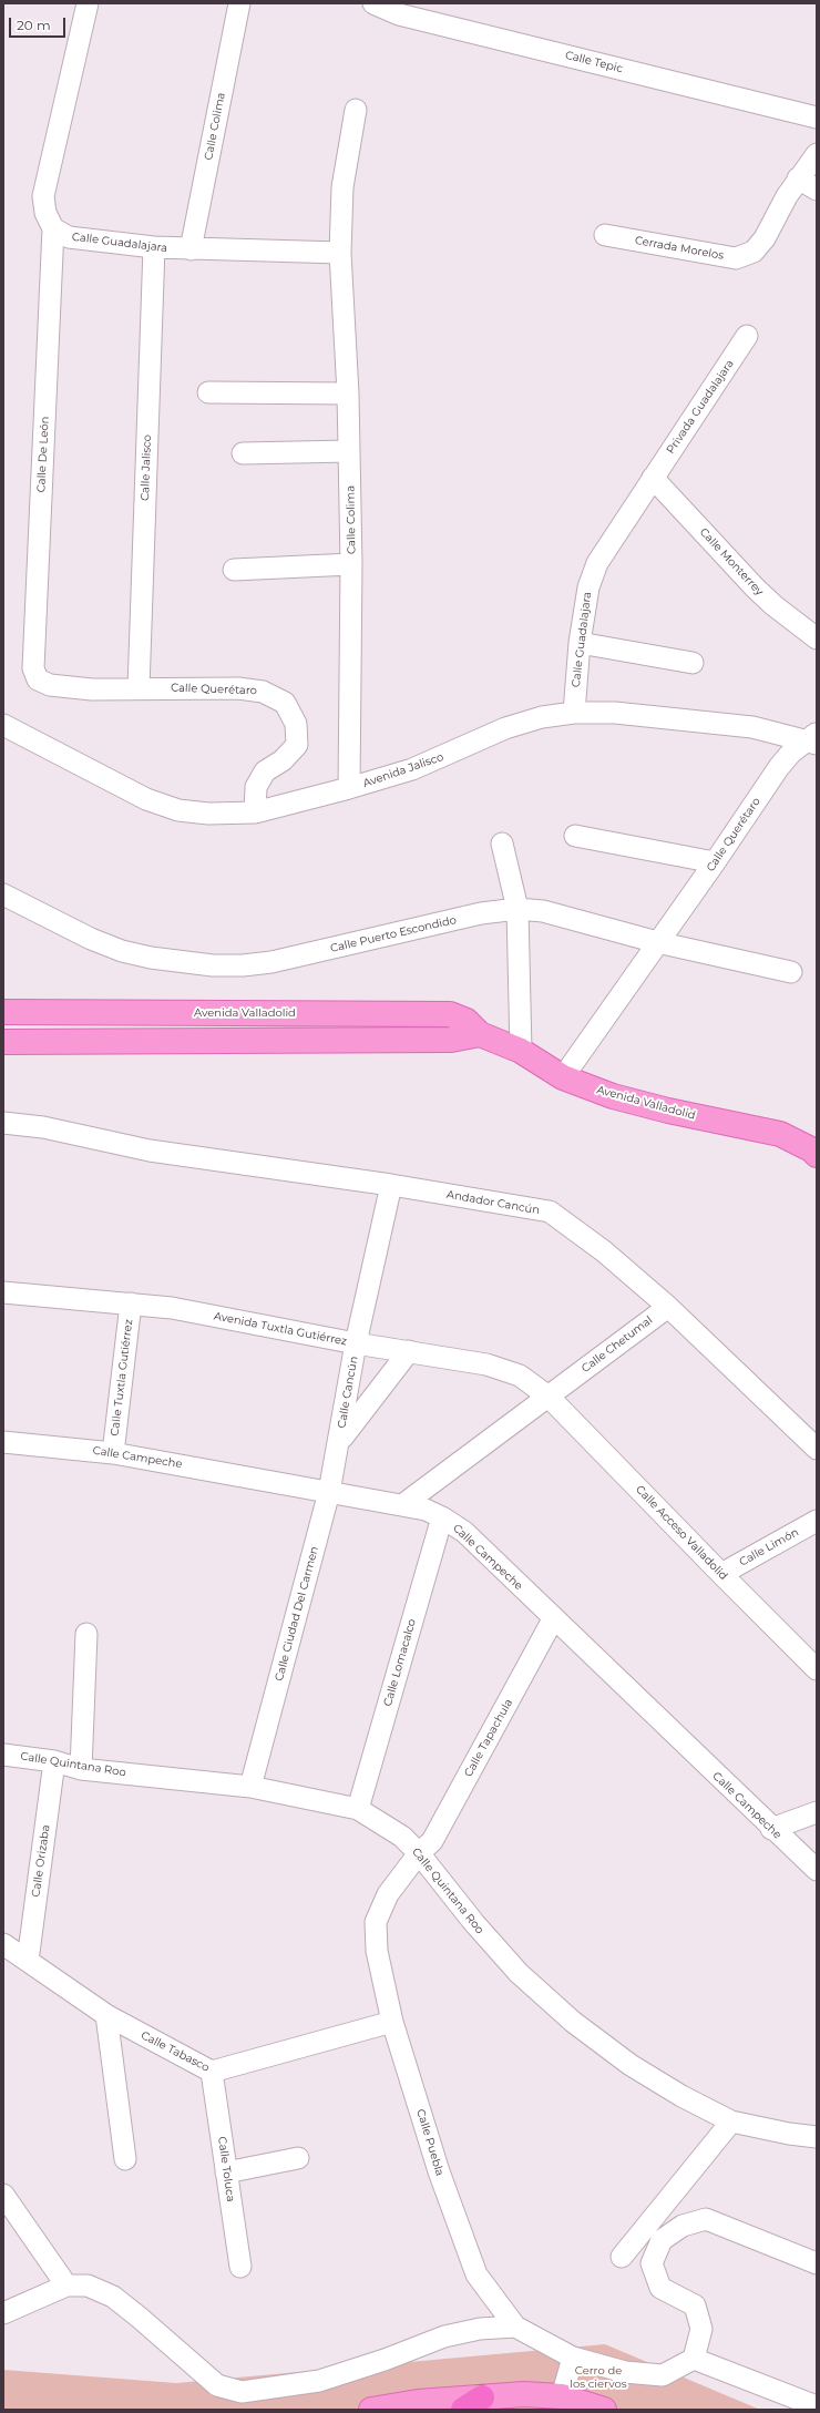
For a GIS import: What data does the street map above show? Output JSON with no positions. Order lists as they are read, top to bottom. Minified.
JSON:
{"streets":{"main road":["Avenida Valladolid"],"street":["Calle Tepic","Calle Colima","Calle Guadalajara","Cerrada Morelos","Privada Guadalajara","Calle De León","Calle Jalisco","Calle Monterrey","Calle Querétaro","Avenida Jalisco","Calle Puerto Escondido","Andador Cancún","Avenida Tuxtla Gutiérrez","Calle Chetumal","Calle Tuxtla Gutiérrez","Calle Cancún","Calle Campeche","Calle Acceso Valladolid","Calle Limón","Calle Ciudad Del Carmen","Calle Lomacalco","Calle Tapachula","Calle Quintana Roo","Calle Orizaba","Calle Tabasco","Calle Puebla","Calle Toluca"]},"crossings":[["Calle Colima","Calle Guadalajara"],["Calle Colima","Avenida Jalisco"],["Calle Guadalajara","Privada Guadalajara"],["Calle Guadalajara","Calle De León"],["Calle Guadalajara","Calle Jalisco"],["Calle Guadalajara","Calle Monterrey"],["Calle Guadalajara","Avenida Jalisco"],["Privada Guadalajara","Calle Monterrey"],["Calle De León","Calle Querétaro"],["Calle Jalisco","Calle Querétaro"],["Calle Querétaro","Avenida Jalisco"],["Calle Querétaro","Calle Puerto Escondido"],["Calle Querétaro","Avenida Valladolid"],["Andador Cancún","Calle Chetumal"],["Andador Cancún","Calle Cancún"],["Avenida Tuxtla Gutiérrez","Calle Chetumal"],["Avenida Tuxtla Gutiérrez","Calle Tuxtla Gutiérrez"],["Avenida Tuxtla Gutiérrez","Calle Cancún"],["Avenida Tuxtla Gutiérrez","Calle Acceso Valladolid"],["Calle Chetumal","Calle Campeche"],["Calle Chetumal","Calle Acceso Valladolid"],["Calle Tuxtla Gutiérrez","Calle Campeche"],["Calle Cancún","Calle Ciudad Del Carmen"],["Calle Campeche","Calle Ciudad Del Carmen"],["Calle Campeche","Calle Lomacalco"],["Calle Campeche","Calle Tapachula"],["Calle Acceso Valladolid","Calle Limón"],["Calle Ciudad Del Carmen","Calle Quintana Roo"],["Calle Lomacalco","Calle Quintana Roo"],["Calle Tapachula","Calle Quintana Roo"],["Calle Tapachula","Calle Puebla"],["Calle Quintana Roo","Calle Orizaba"],["Calle Quintana Roo","Calle Puebla"],["Calle Orizaba","Calle Tabasco"],["Calle Tabasco","Calle Puebla"],["Calle Tabasco","Calle Toluca"]],"parks":["Cerro de los ciervos"],"scale_bar":"20 m"}
